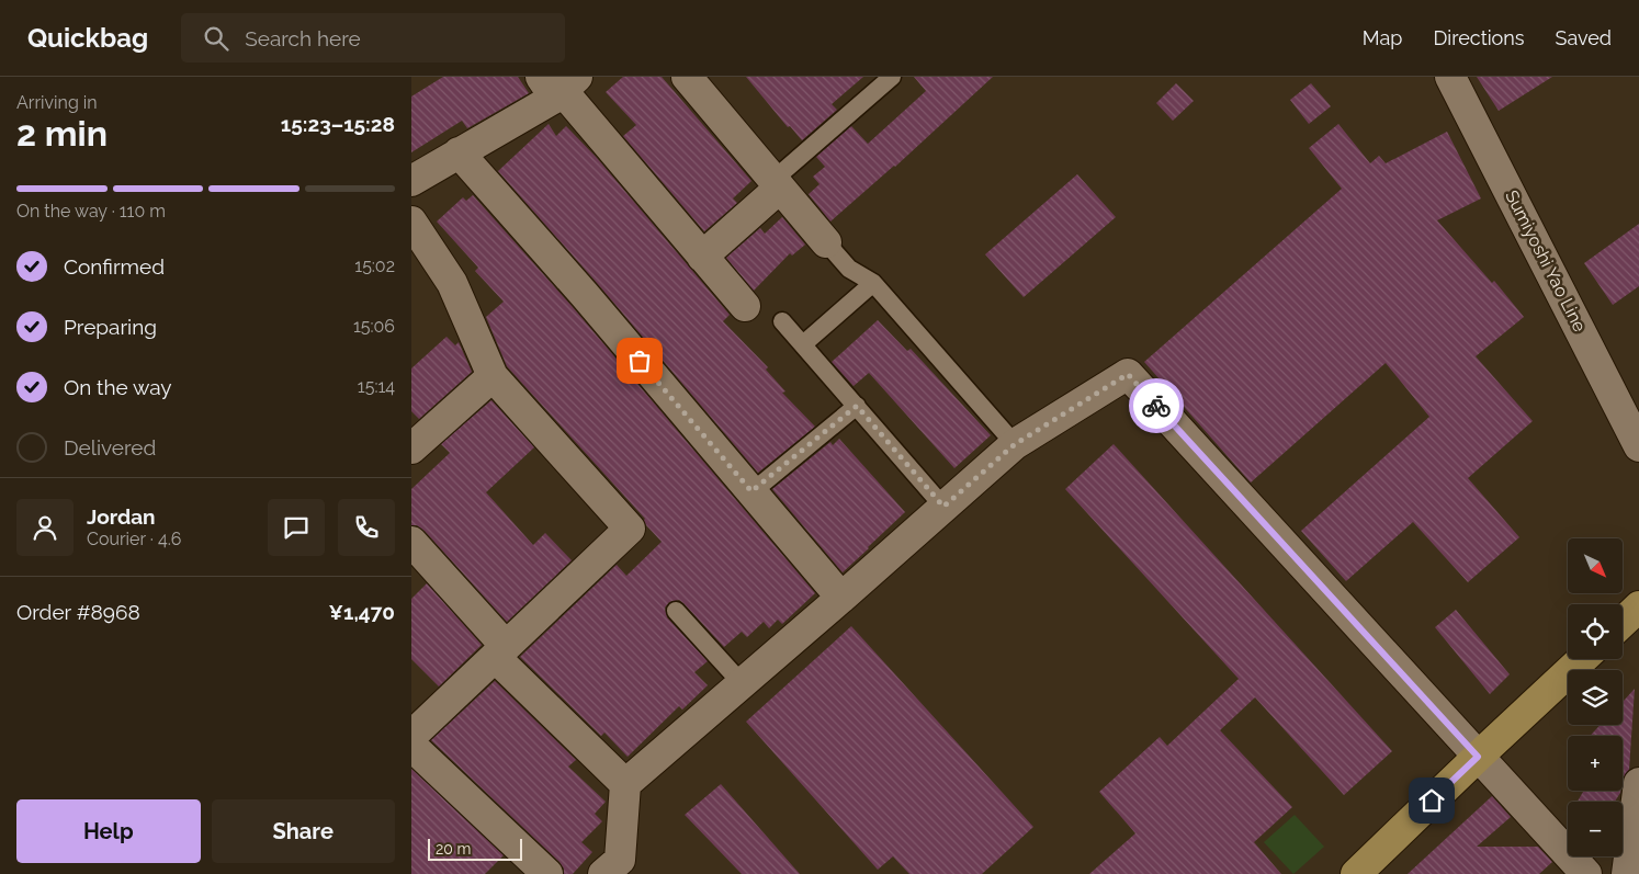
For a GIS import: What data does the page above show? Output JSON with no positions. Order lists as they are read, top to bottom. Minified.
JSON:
{"streets":{"street":["Sumiyoshi Yao Line"]},"scale_bar":"20 m","north":"bottom right","page":{"header":"Quickbag","search":"Search here","nav":["Map","Directions","Saved"],"heading":["2 min","Arriving in","15:23–15:28"],"panel":["Jordan","Courier · 4.6","Order #8968","¥1,470"],"bar":"On the way · 110 m","list":[["Confirmed","15:02"],["Preparing","15:06"],["On the way","15:14"],"Delivered"],"map_buttons":["+","−"],"buttons":["Help","Share"],"scale":"20 m"}}
